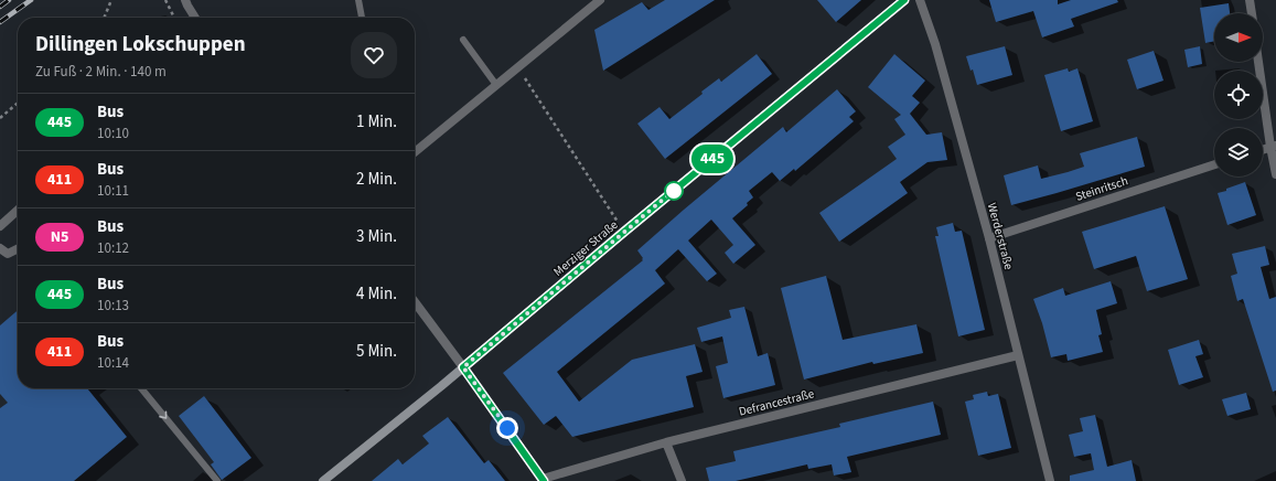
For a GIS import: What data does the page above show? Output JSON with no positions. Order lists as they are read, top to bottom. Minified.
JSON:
{"streets":{"main road":["Merziger Straße"],"street":["Steinritsch","Werderstraße","Defrancestraße"]},"crossings":[["Steinritsch","Werderstraße"],["Werderstraße","Defrancestraße"]],"lines":["bus line 445"],"north":"right","page":{"on_map":"445","heading":["Dillingen Lokschuppen","Zu Fuß · 2 Min. · 140 m"],"list":[{"mark":"445","name":"Bus","note":"10:10","value":"1 Min."},{"mark":"411","name":"Bus","note":"10:11","value":"2 Min."},{"mark":"N5","name":"Bus","note":"10:12","value":"3 Min."},{"mark":"445","name":"Bus","note":"10:13","value":"4 Min."},{"mark":"411","name":"Bus","note":"10:14","value":"5 Min."}]}}
